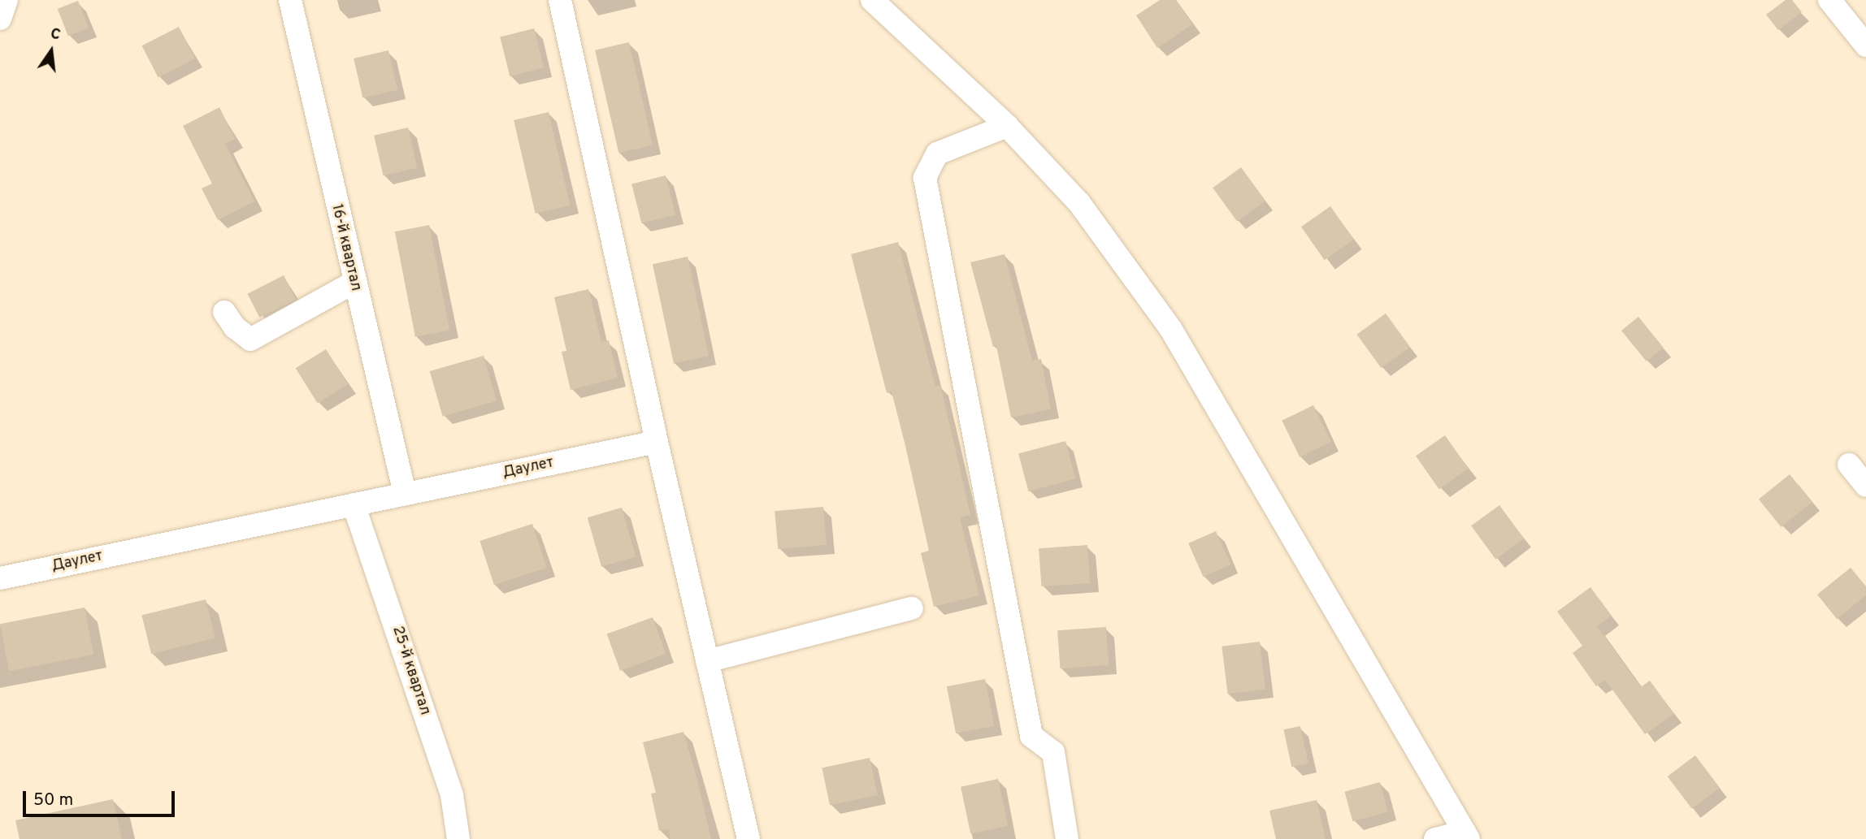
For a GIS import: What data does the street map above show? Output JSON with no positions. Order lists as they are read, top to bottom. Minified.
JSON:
{"streets":{"street":["16-й квартал","Даулет","25-й квартал"]},"crossings":[["16-й квартал","Даулет"],["Даулет","25-й квартал"]],"scale_bar":"50 m","north":"top"}
